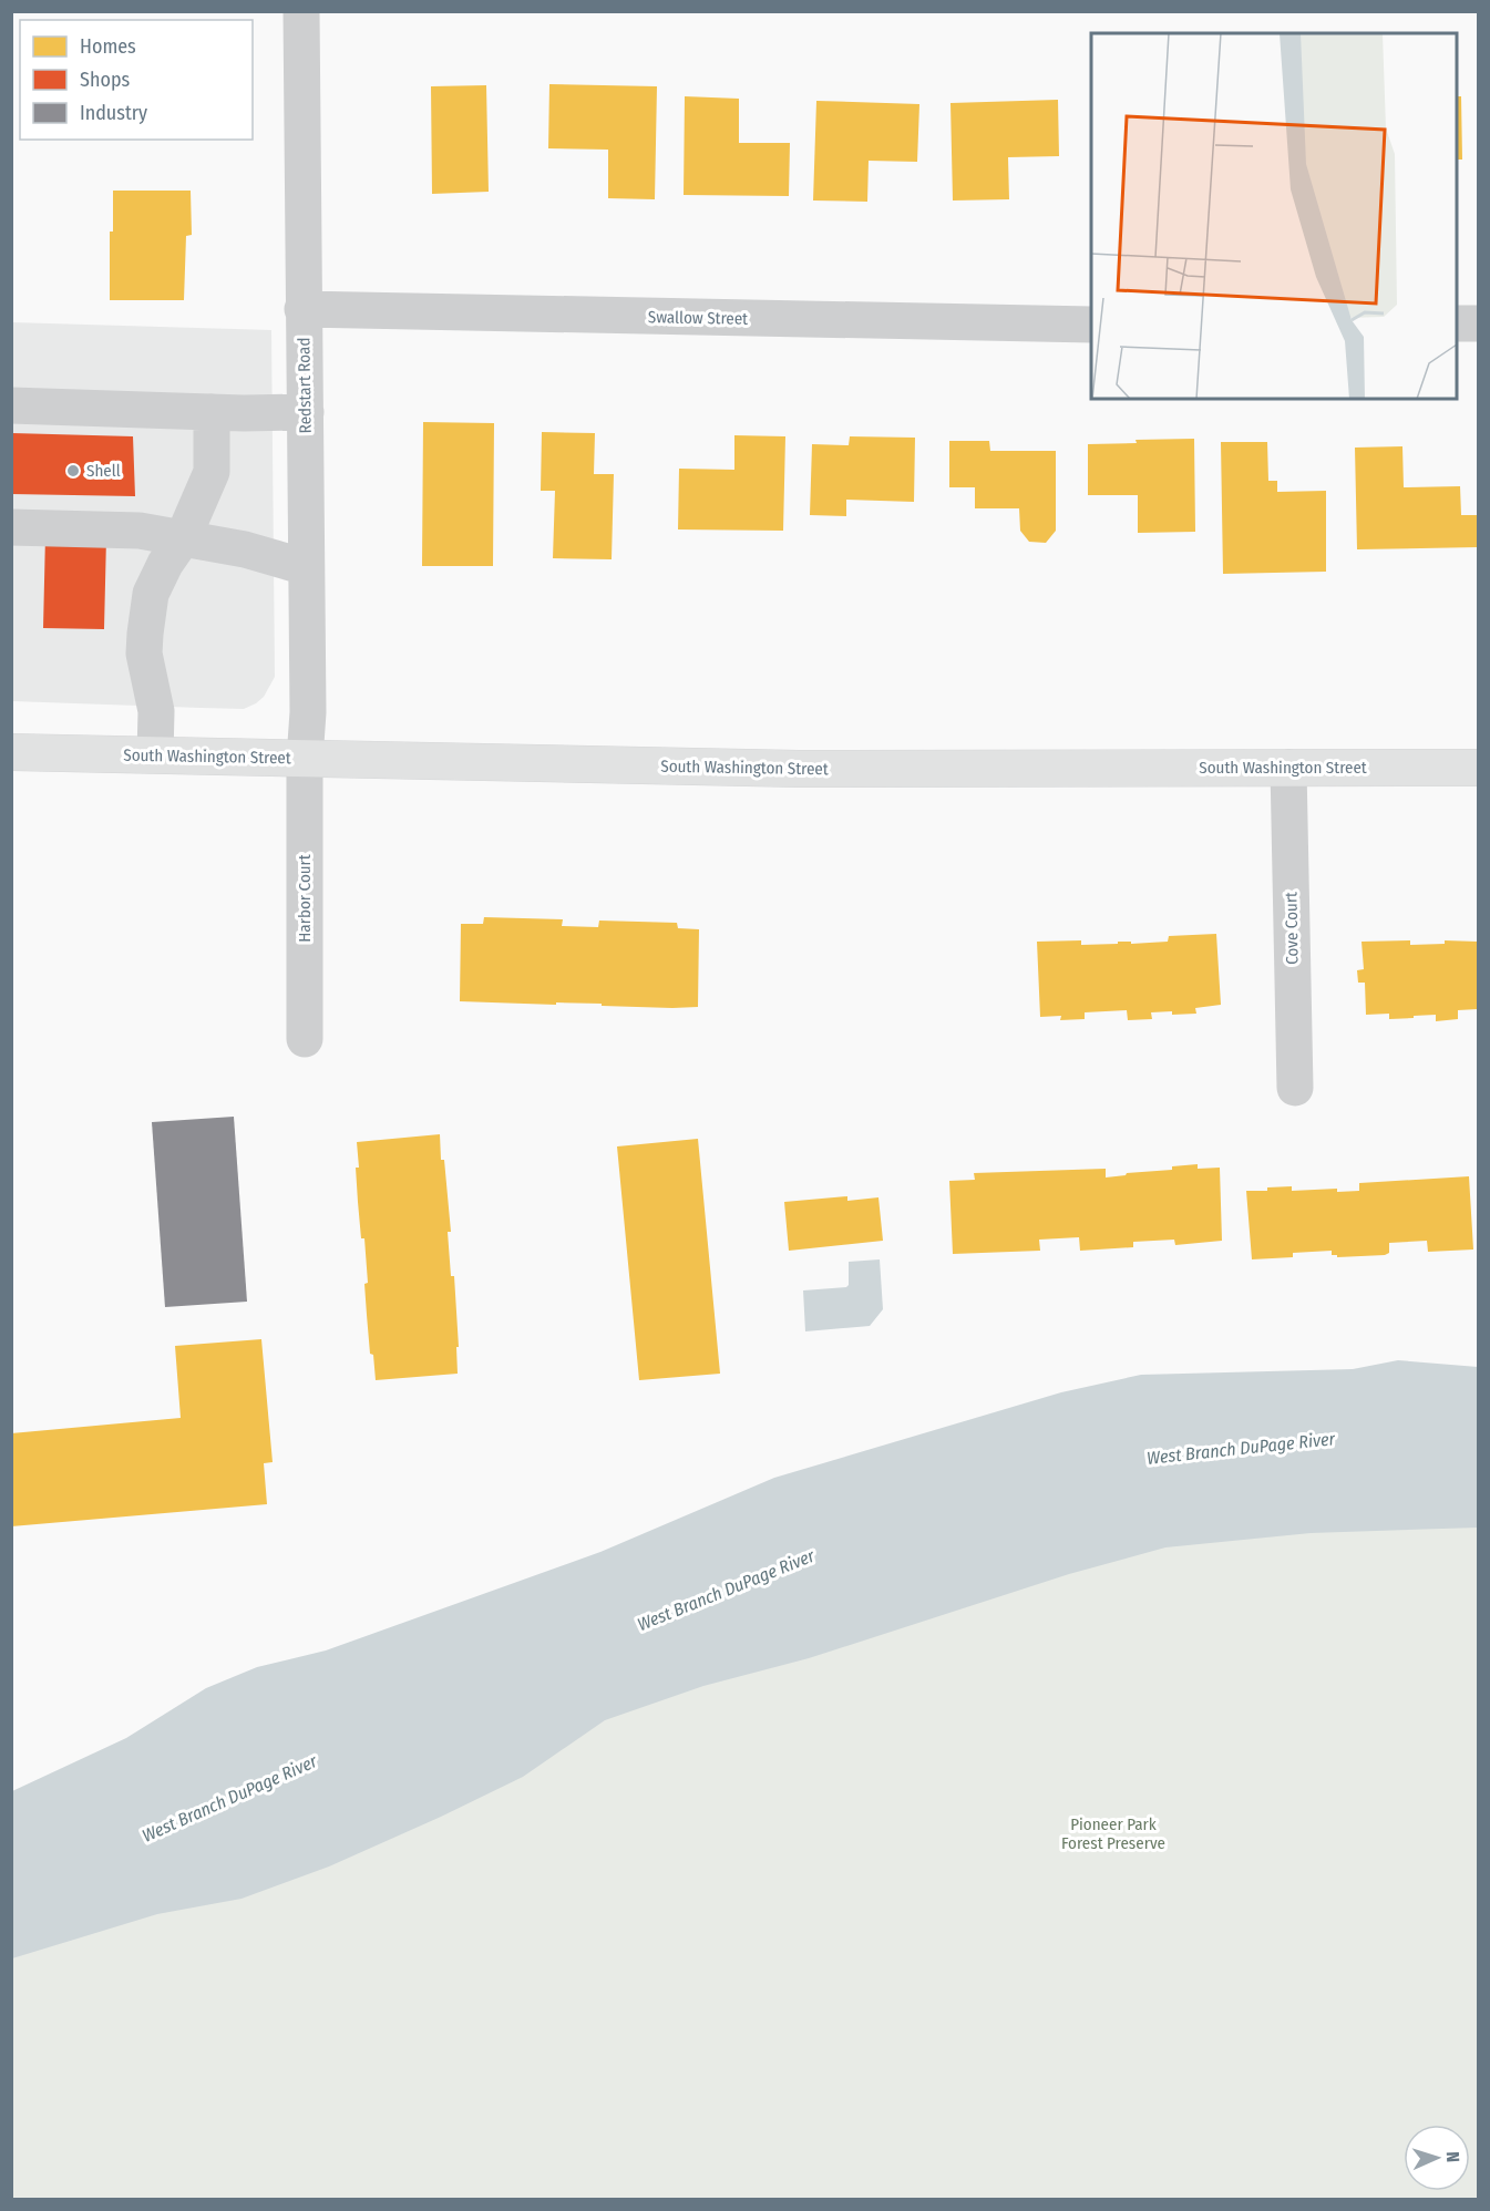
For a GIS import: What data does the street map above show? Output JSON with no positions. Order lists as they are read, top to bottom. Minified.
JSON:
{"streets":{"main road":["South Washington Street"],"street":["Swallow Street","Redstart Road","Harbor Court","Cove Court"]},"crossings":[["Swallow Street","Redstart Road"],["Redstart Road","South Washington Street"],["Redstart Road","Harbor Court"],["South Washington Street","Harbor Court"],["South Washington Street","Cove Court"]],"water":["West Branch DuPage River"],"parks":["Pioneer Park Forest Preserve"],"places":["Shell"],"legend":["Homes","Shops","Industry"],"north":"right"}
